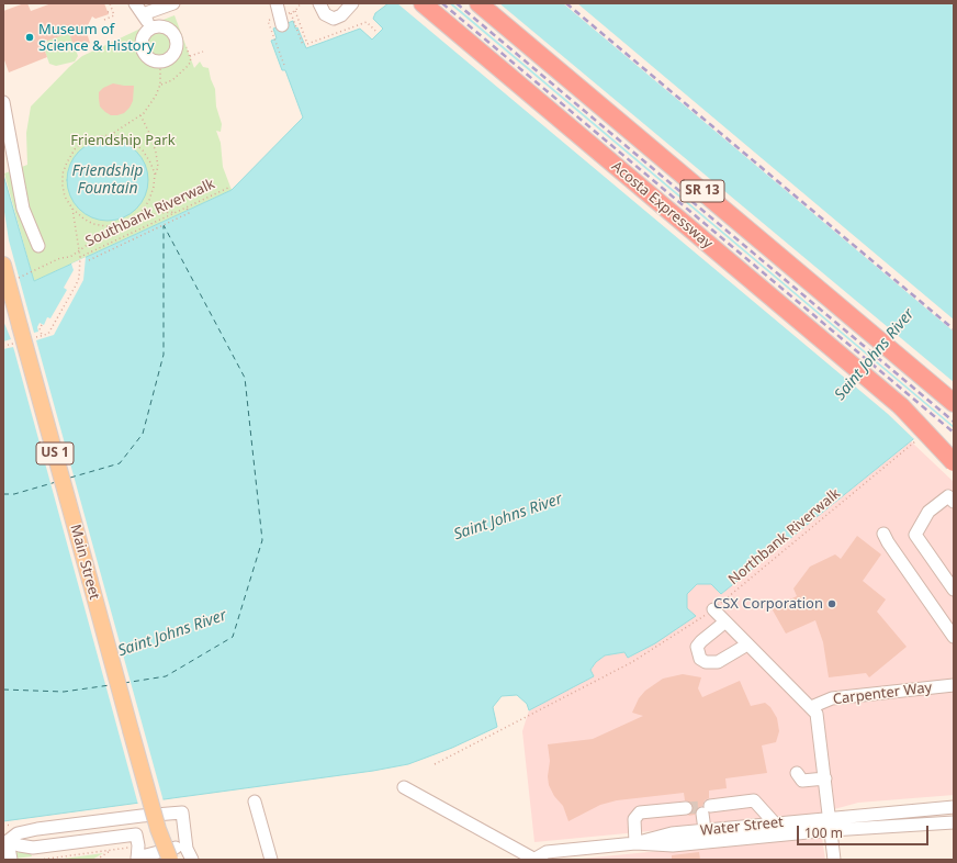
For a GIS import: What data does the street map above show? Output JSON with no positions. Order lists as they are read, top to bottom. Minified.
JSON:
{"streets":{"highway":["SR 13","Acosta Expressway"],"main road":["US 1","Main Street"],"street":["Carpenter Way","Water Street"],"path":["Southbank Riverwalk","Northbank Riverwalk"]},"crossings":[["US 1","Main Street"]],"water":["Friendship Fountain","Saint Johns River"],"parks":["Friendship Park"],"places":["Museum of Science & History","CSX Corporation"],"scale_bar":"100 m"}
